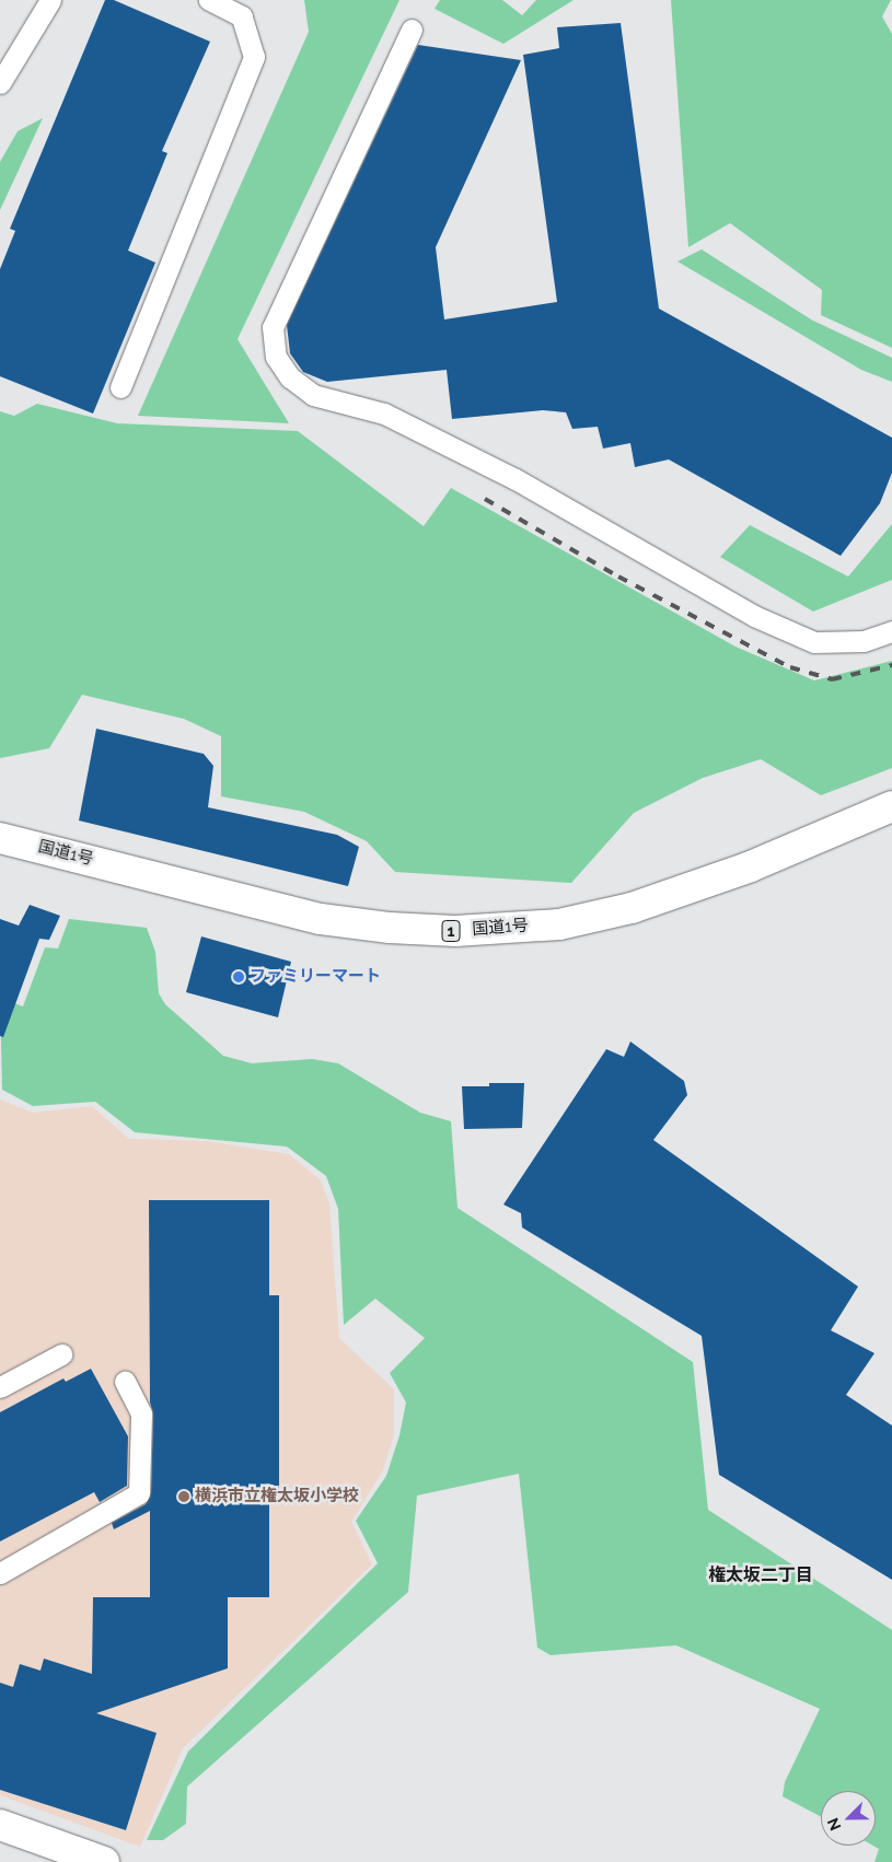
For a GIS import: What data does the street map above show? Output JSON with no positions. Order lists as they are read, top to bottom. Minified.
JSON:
{"streets":{"main road":["国道1号","1"]},"districts":["権太坂二丁目"],"places":["ファミリーマート","横浜市立権太坂小学校"],"north":"bottom left"}
